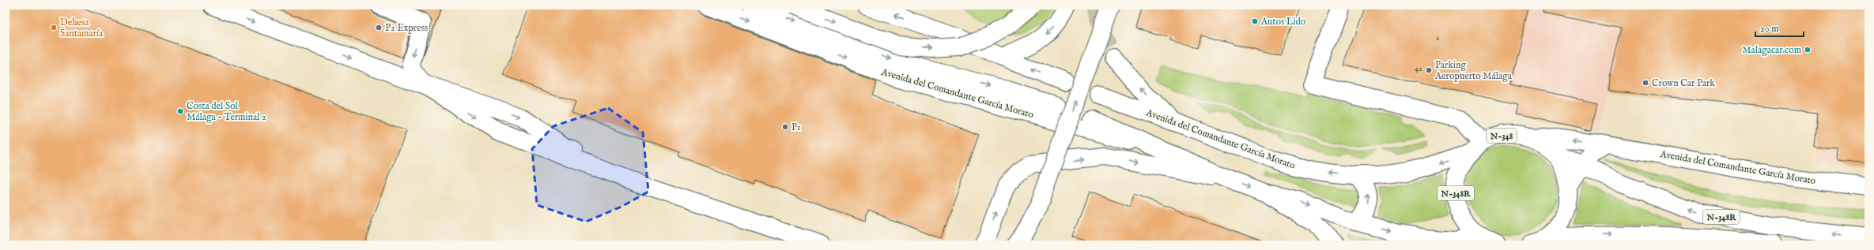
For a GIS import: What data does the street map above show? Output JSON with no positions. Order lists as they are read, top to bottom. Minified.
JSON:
{"streets":{"street":["Avenida del Comandante García Morato","N-348","N-348R"]},"crossings":[["Avenida del Comandante García Morato","N-348"],["Avenida del Comandante García Morato","N-348R"],["N-348","N-348R"]],"places":["Autos Lido","Dehesa Santamaría","P2 Express","Malagacar.com","Parking Aeropuerto Málaga","Crown Car Park","Costa del Sol Málaga - Terminal 2","P1"],"house_numbers":["2","42"],"scale_bar":"20 m"}
